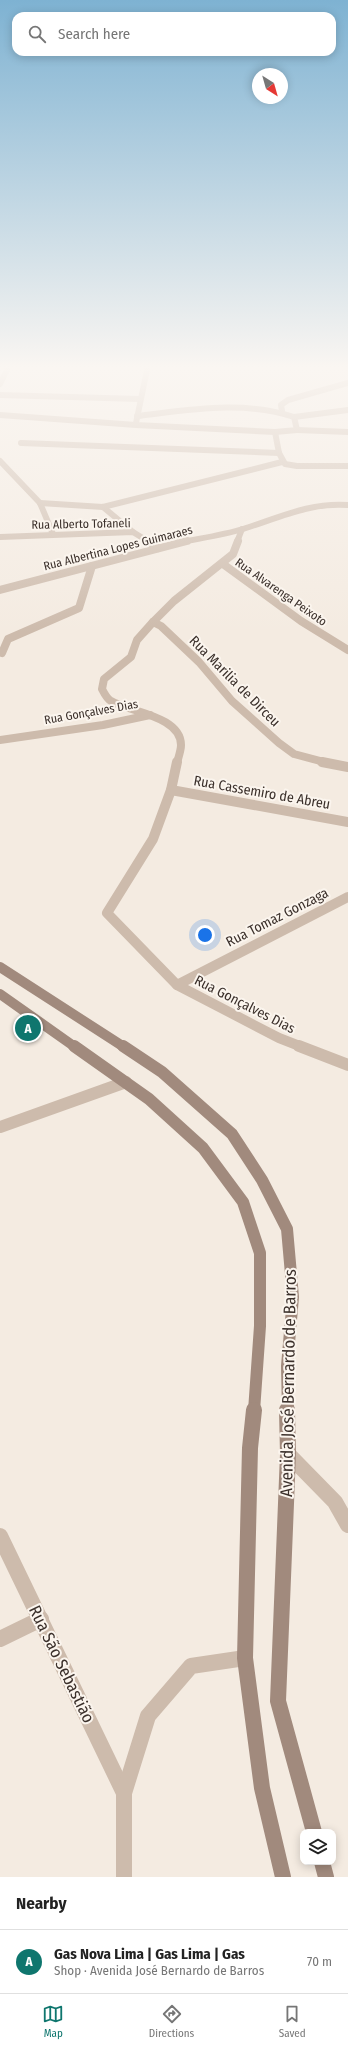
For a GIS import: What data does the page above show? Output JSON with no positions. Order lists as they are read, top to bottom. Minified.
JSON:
{"streets":{"main road":["Avenida José Bernardo de Barros"],"street":["Rua Alberto Tofaneli","Rua Albertina Lopes Guimaraes","Rua Alvarenga Peixoto","Rua Marilia de Dirceu","Rua Gonçalves Dias","Rua Cassemiro de Abreu","Rua Tomaz Gonzaga","Rua São Sebastião"]},"crossings":[["Rua Alberto Tofaneli","Rua Albertina Lopes Guimaraes"],["Rua Albertina Lopes Guimaraes","Rua Gonçalves Dias"],["Rua Alvarenga Peixoto","Rua Gonçalves Dias"],["Rua Marilia de Dirceu","Rua Gonçalves Dias"],["Rua Gonçalves Dias","Rua Cassemiro de Abreu"],["Rua Gonçalves Dias","Rua Tomaz Gonzaga"]],"north":"bottom right","page":{"search":"Search here","pins":"A","heading":"Nearby","list":[{"mark":"A","name":"Gas Nova Lima | Gas Lima | Gas","note":"Shop · Avenida José Bernardo de Barros","value":"70 m"}],"nav":["Map","Directions","Saved"]}}
